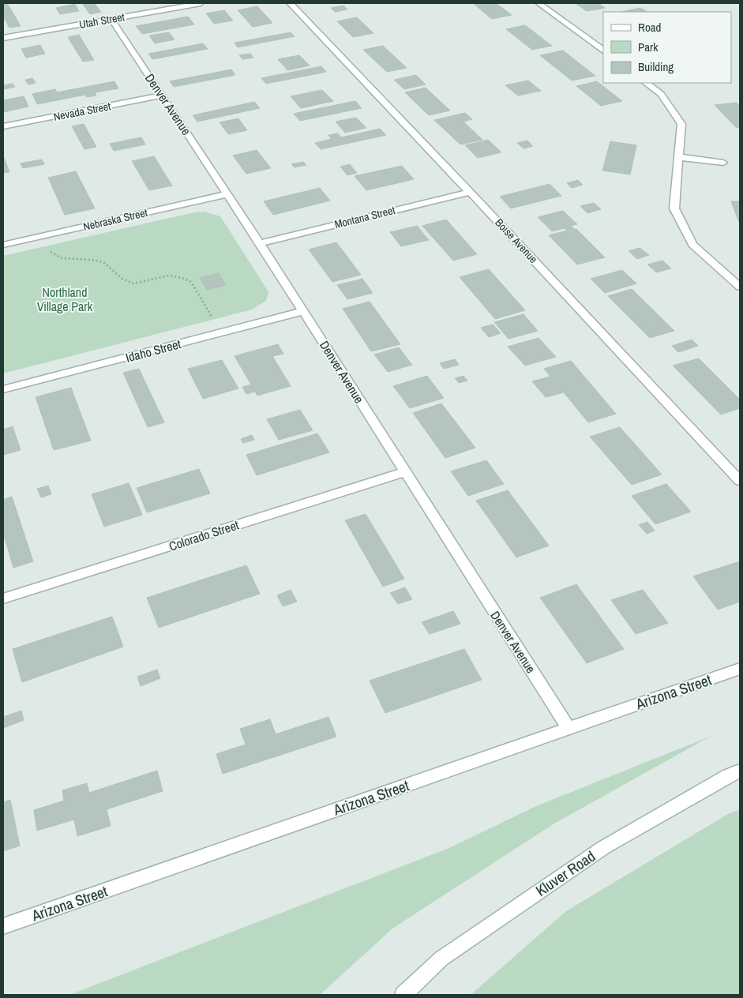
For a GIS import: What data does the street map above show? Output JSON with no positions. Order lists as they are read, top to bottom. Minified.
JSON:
{"streets":{"street":["Utah Street","Denver Avenue","Nevada Street","Montana Street","Nebraska Street","Boise Avenue","Idaho Street","Colorado Street","Arizona Street","Kluver Road"]},"crossings":[["Utah Street","Denver Avenue"],["Denver Avenue","Nevada Street"],["Denver Avenue","Montana Street"],["Denver Avenue","Nebraska Street"],["Denver Avenue","Idaho Street"],["Denver Avenue","Colorado Street"],["Denver Avenue","Arizona Street"],["Montana Street","Boise Avenue"]],"parks":["Northland Village Park"],"legend":["Road","Park","Building"]}
